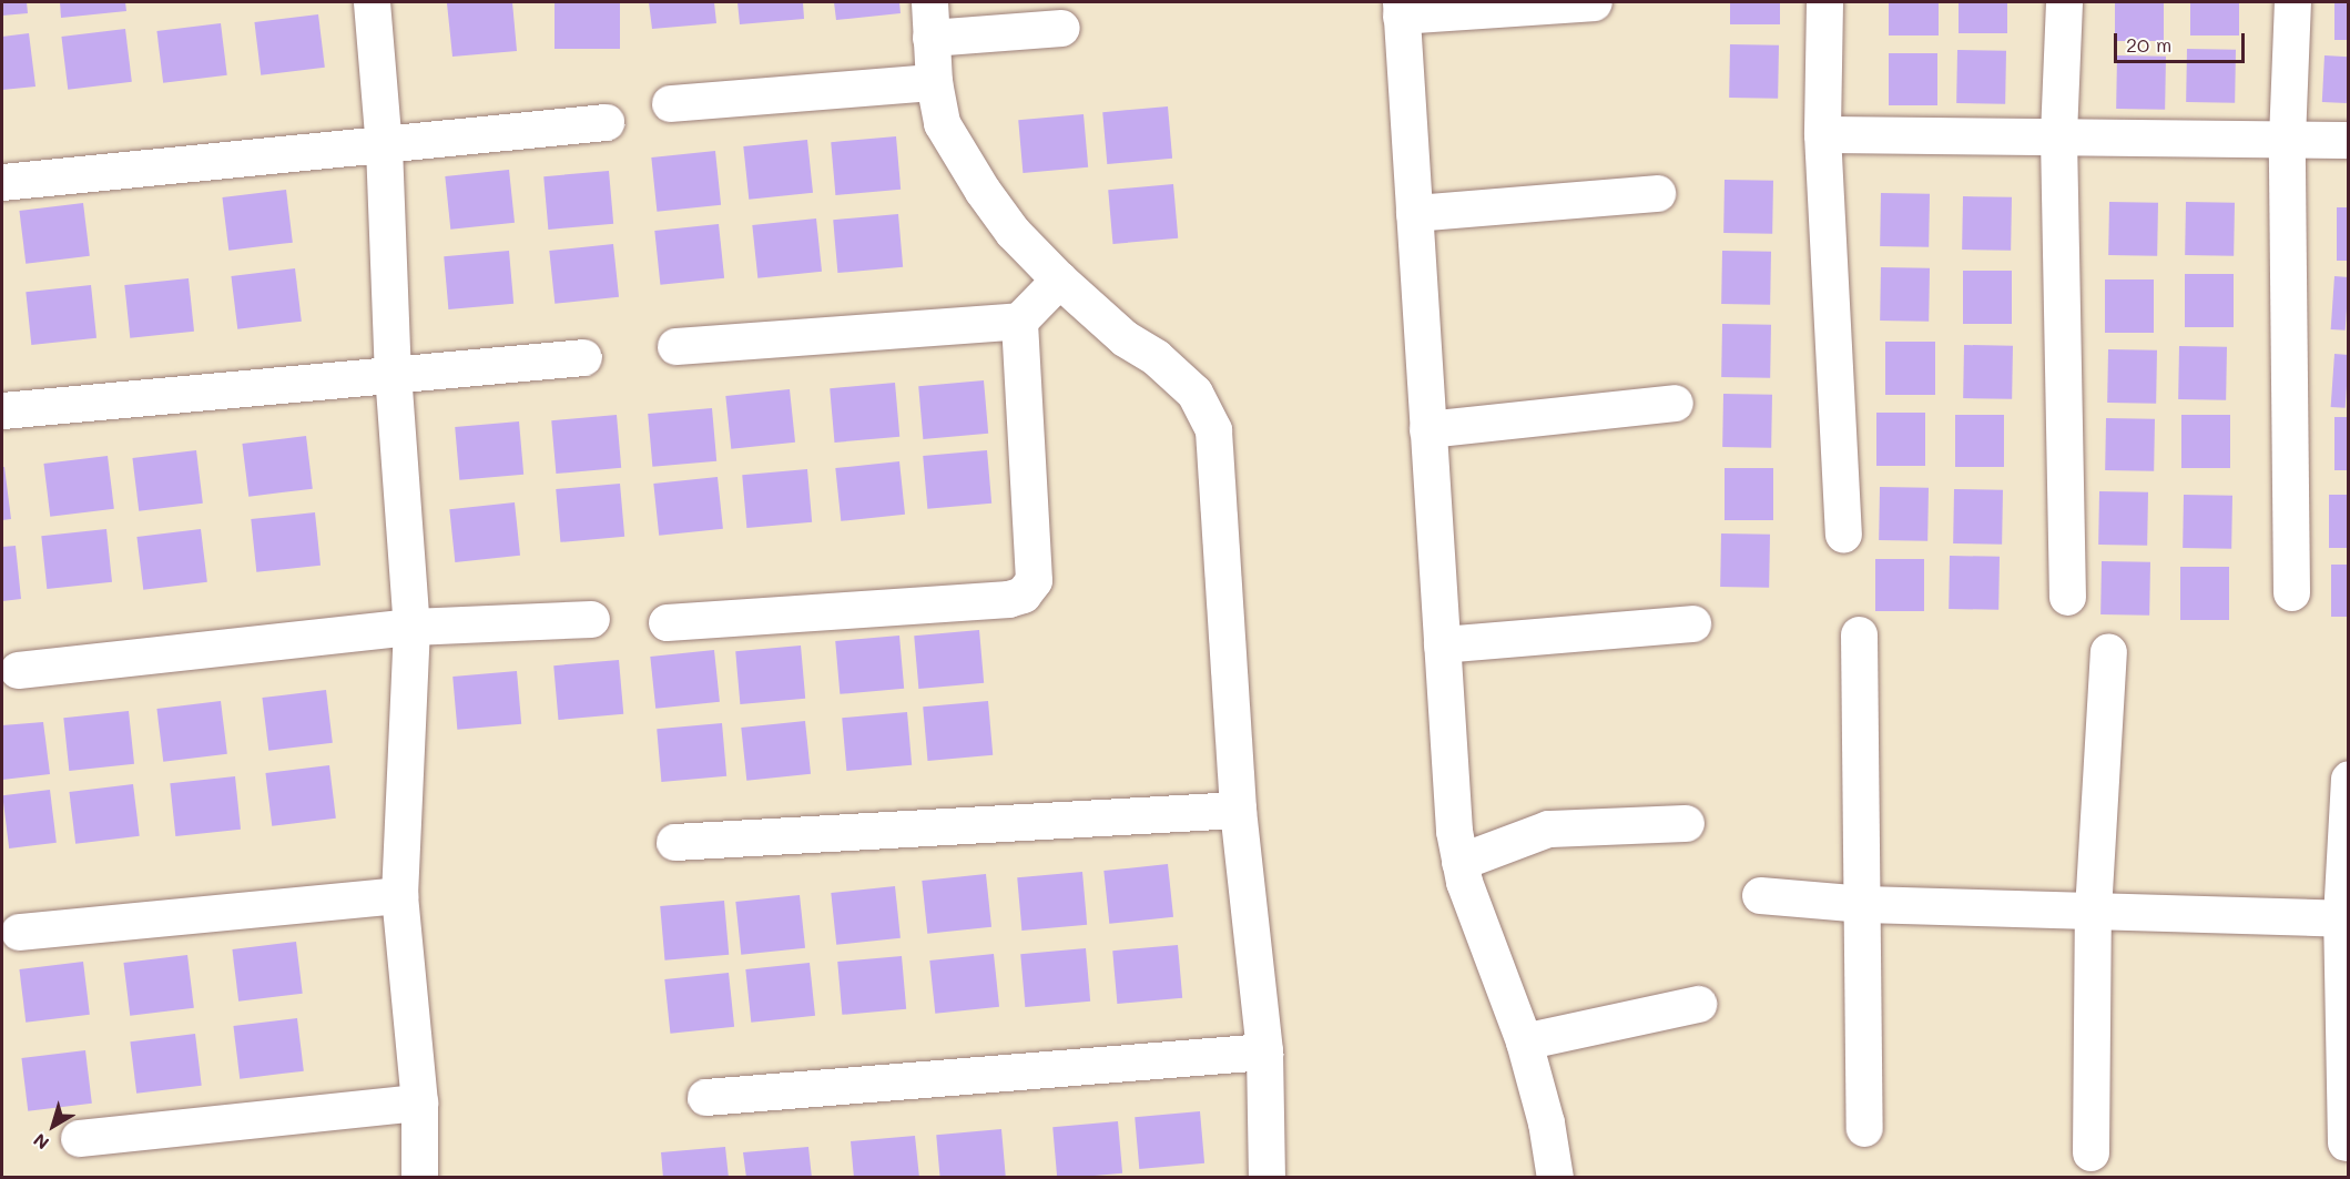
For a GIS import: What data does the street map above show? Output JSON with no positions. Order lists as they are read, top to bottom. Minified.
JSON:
{"scale_bar":"20 m","north":"bottom left"}
